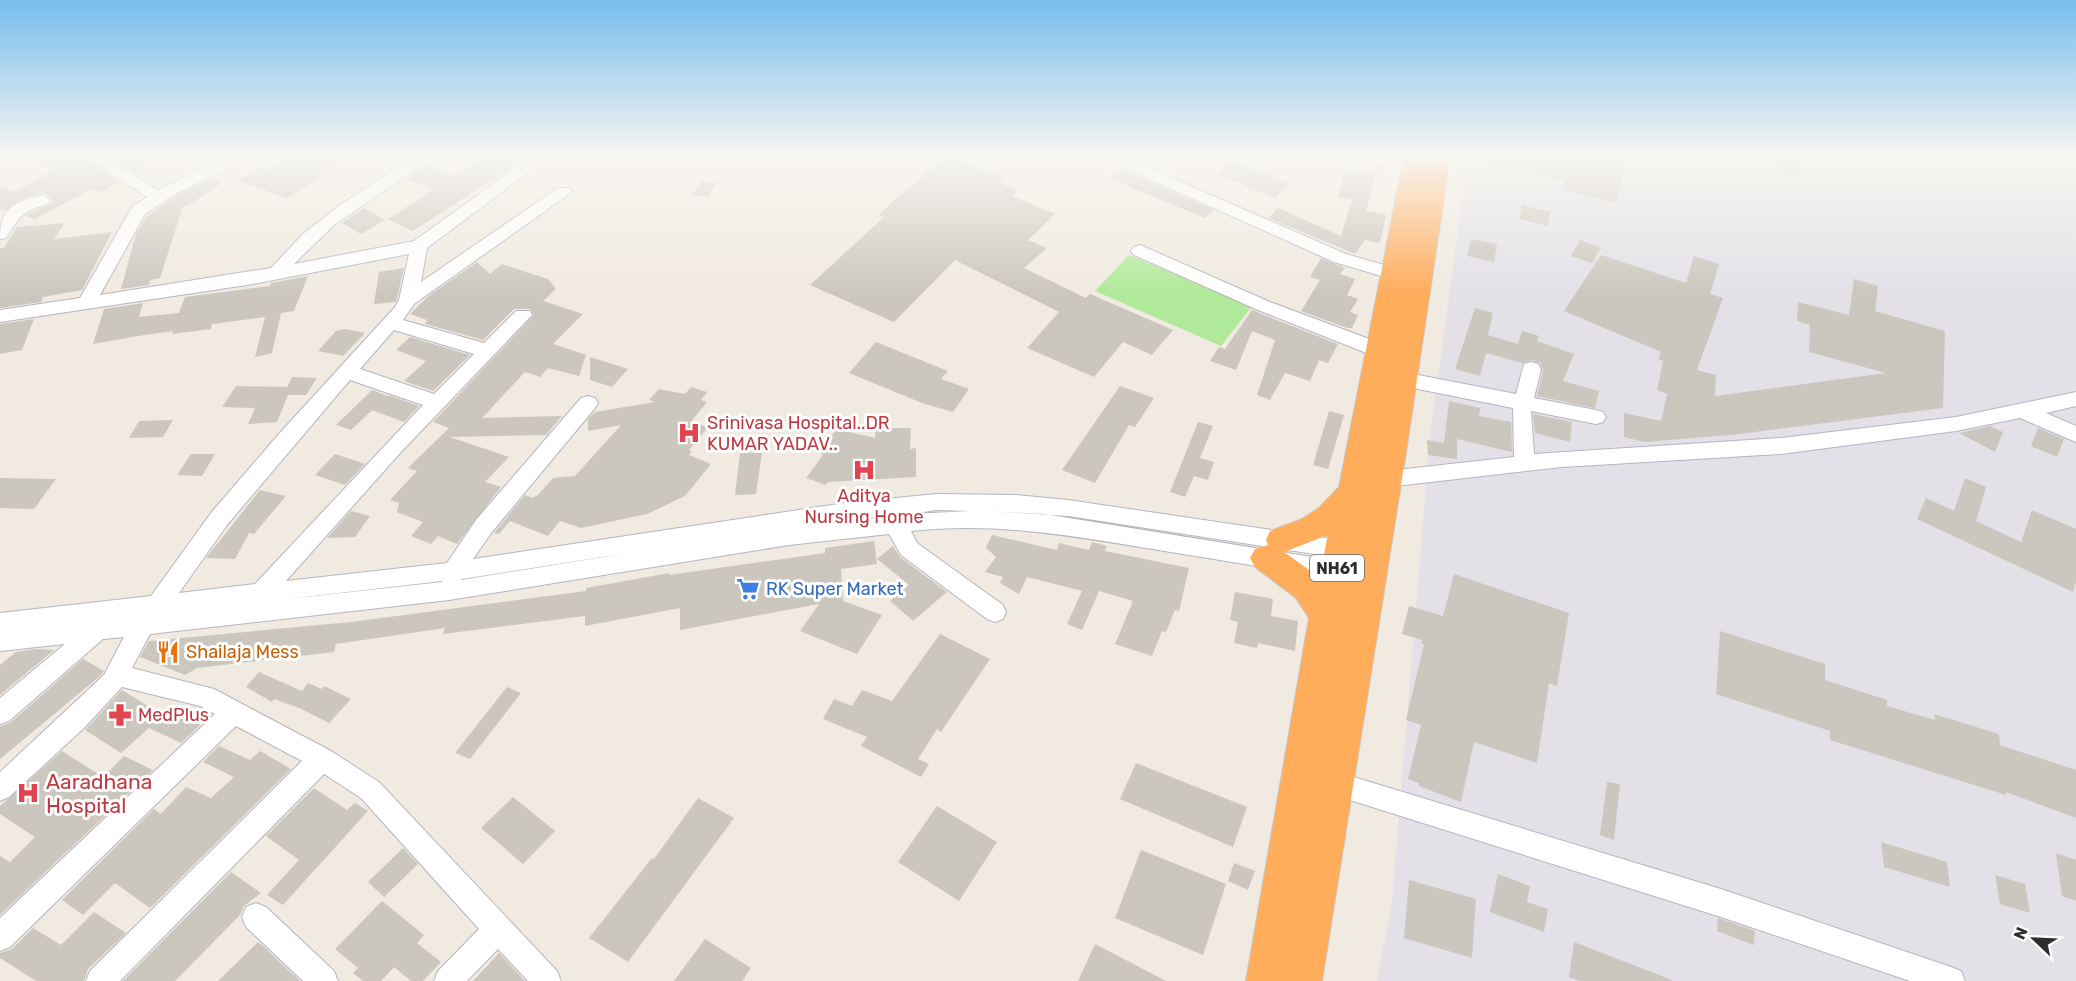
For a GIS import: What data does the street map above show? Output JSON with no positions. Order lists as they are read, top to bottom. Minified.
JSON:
{"streets":{"highway":["NH61"]},"places":{"hospital":["Srinivasa Hospital..DR KUMAR YADAV..","Aditya Nursing Home","Aaradhana Hospital"],"supermarket":["RK Super Market"],"restaurant":["Shailaja Mess"],"pharmacy":["MedPlus"]},"north":"top left"}
